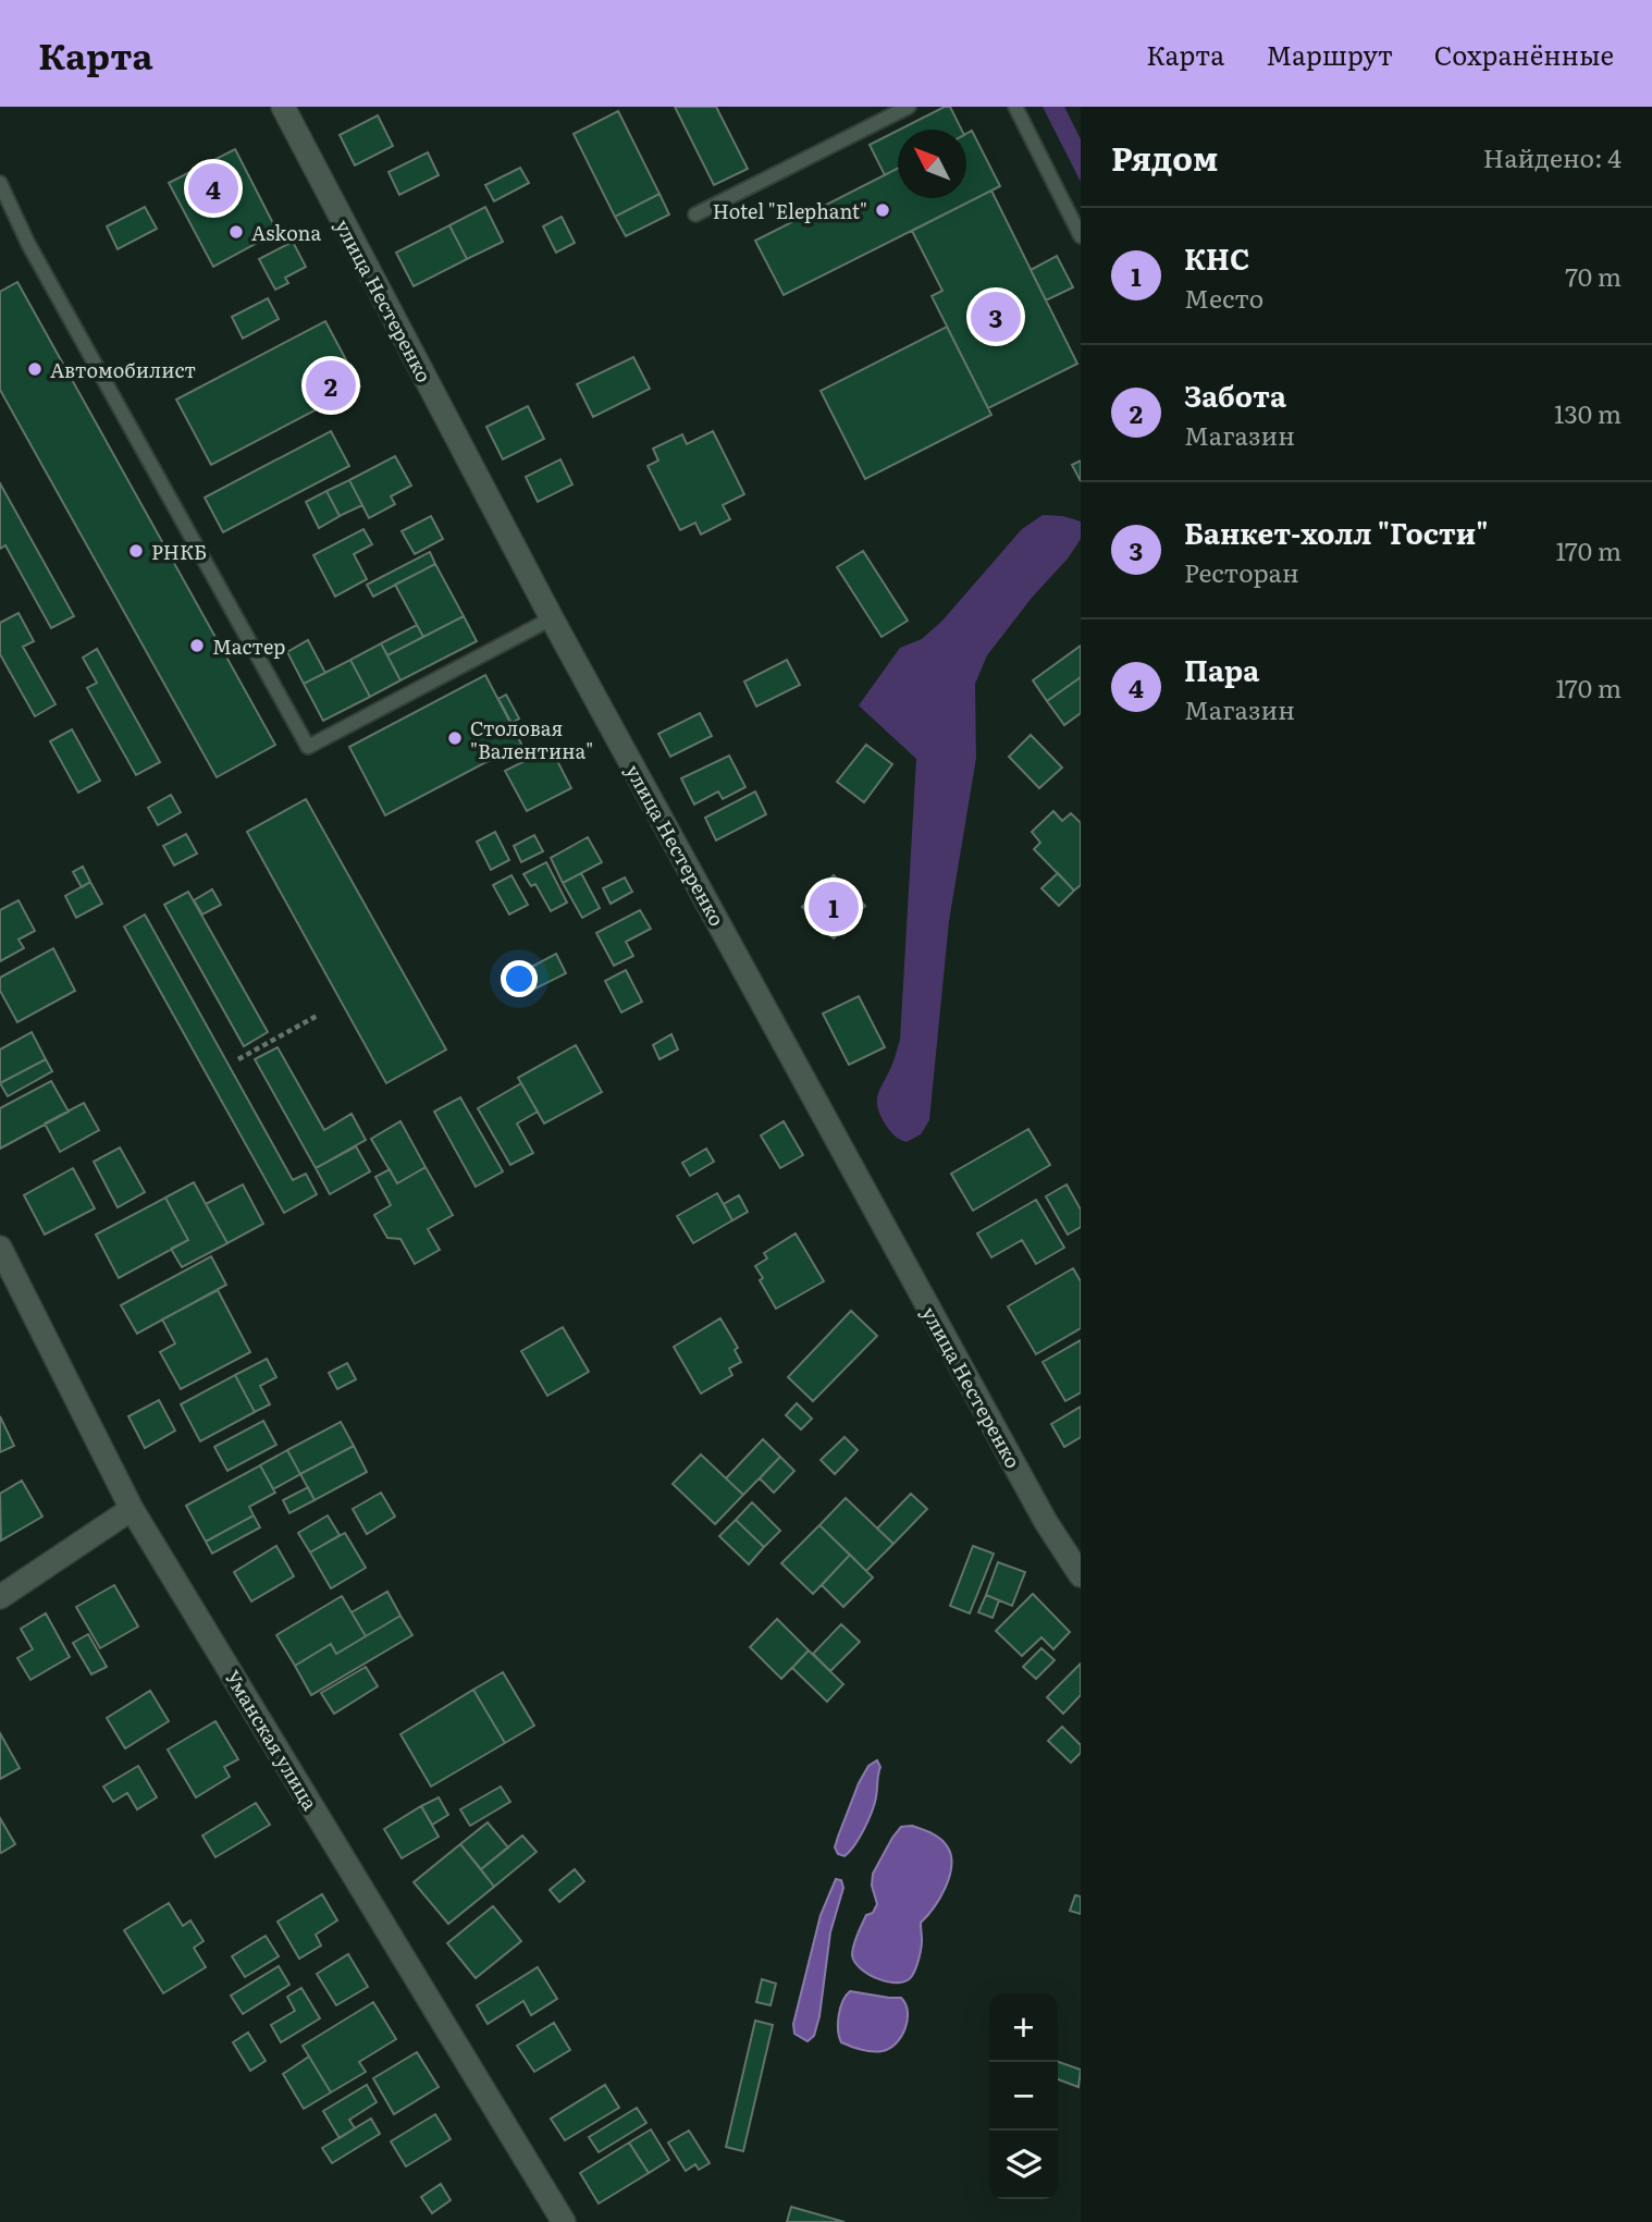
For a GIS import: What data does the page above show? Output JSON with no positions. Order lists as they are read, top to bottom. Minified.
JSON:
{"streets":{"street":["улица Нестеренко","Уманская улица"]},"places":["Hotel \"Elephant\"","Askona","Автомобилист","РНКБ","Мастер","Столовая \"Валентина\""],"north":"top left","page":{"header":"Карта","nav":["Карта","Маршрут","Сохранённые"],"heading":["Рядом","Найдено: 4"],"pins":["4","3","2","1"],"list":[{"mark":"1","name":"КНС","note":"Место","value":"70 m"},{"mark":"2","name":"Забота","note":"Магазин","value":"130 m"},{"mark":"3","name":"Банкет-холл \"Гости\"","note":"Ресторан","value":"170 m"},{"mark":"4","name":"Пара","note":"Магазин","value":"170 m"}],"map_buttons":["+","−"]}}
